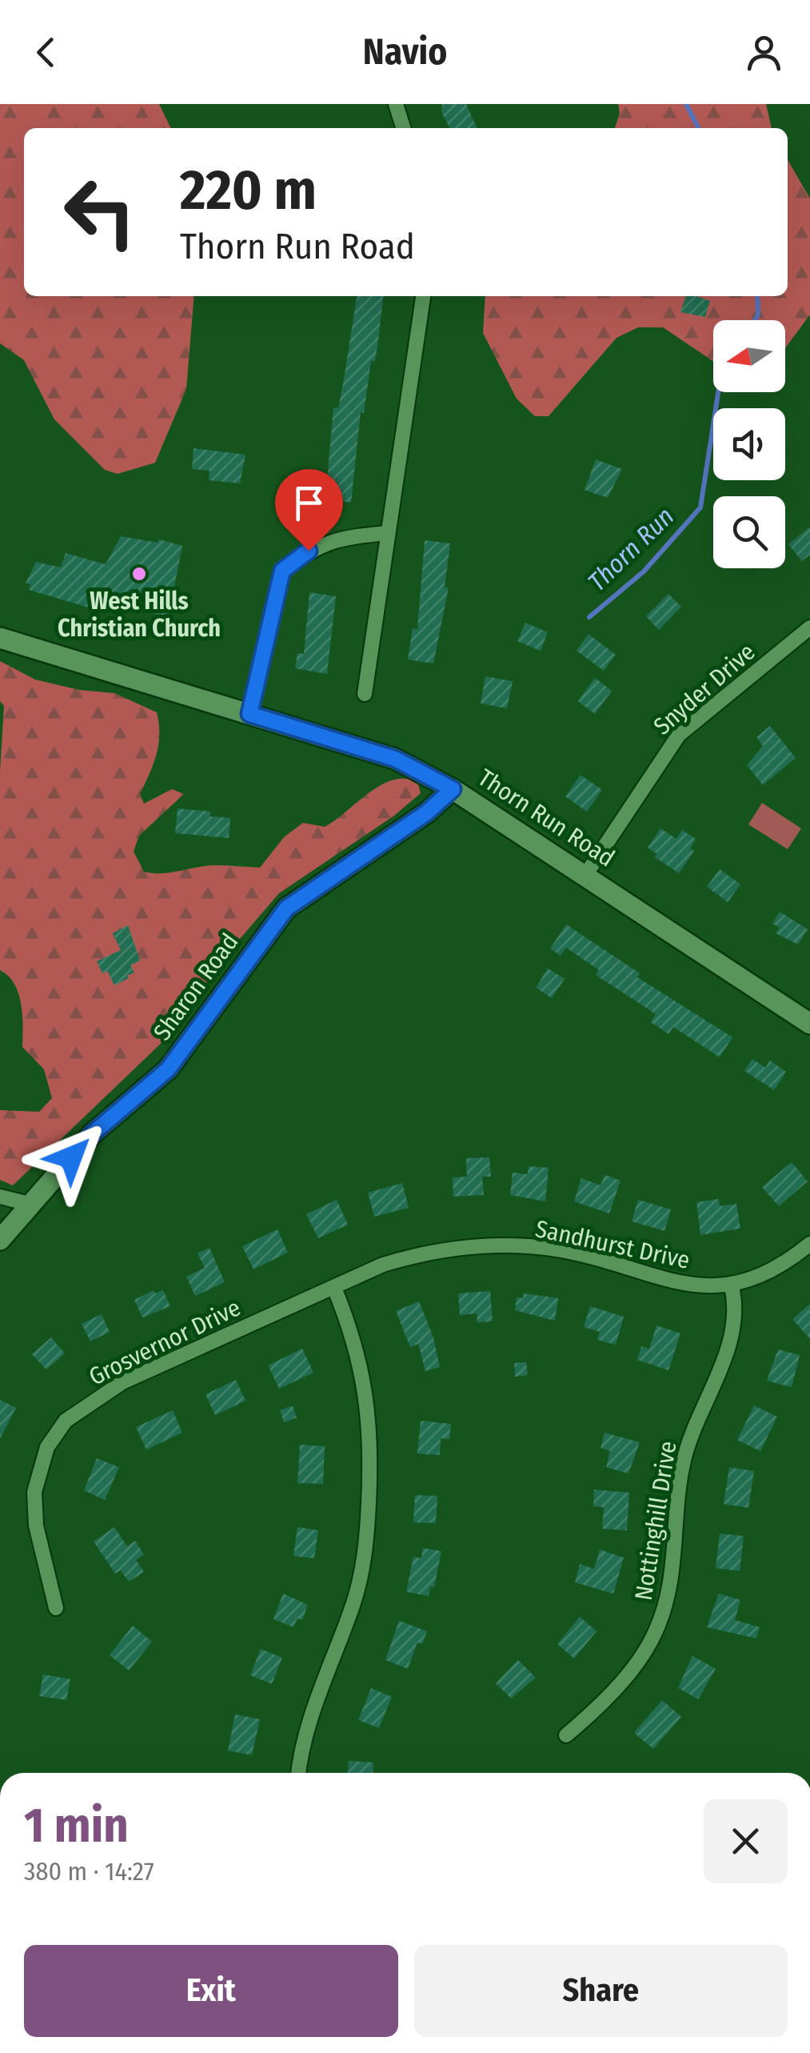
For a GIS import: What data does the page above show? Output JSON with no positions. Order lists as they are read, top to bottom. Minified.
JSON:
{"streets":{"street":["Snyder Drive","Thorn Run Road","Sharon Road","Sandhurst Drive","Grosvernor Drive","Nottinghill Drive"]},"crossings":[["Snyder Drive","Thorn Run Road"],["Thorn Run Road","Sharon Road"],["Sandhurst Drive","Grosvernor Drive"],["Sandhurst Drive","Nottinghill Drive"]],"water":["Thorn Run"],"places":["West Hills Christian Church"],"north":"left","page":{"header":"Navio","turn":["220 m","Thorn Run Road"],"heading":["1 min","380 m · 14:27"],"buttons":["Exit","Share"]}}
